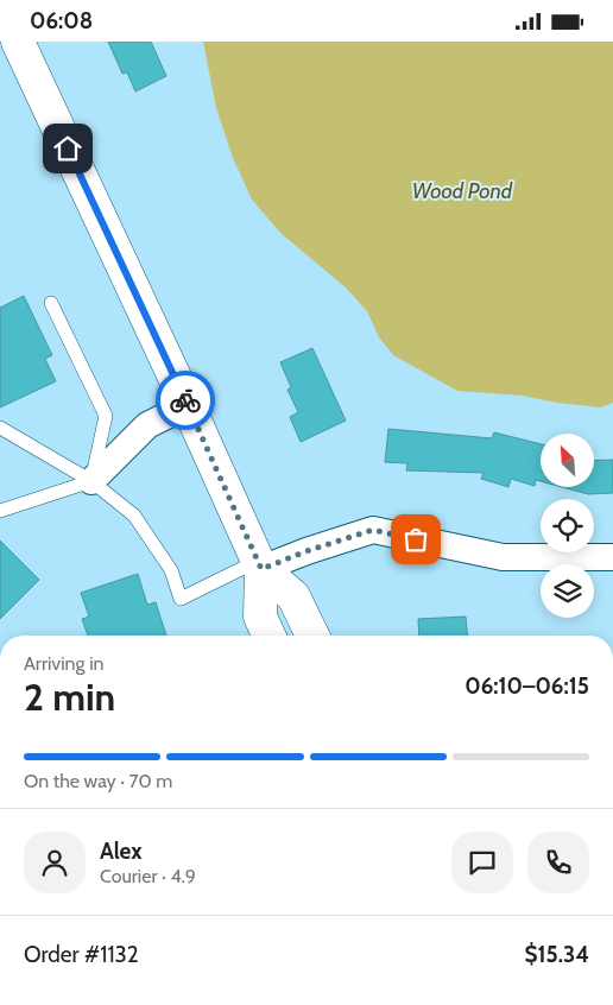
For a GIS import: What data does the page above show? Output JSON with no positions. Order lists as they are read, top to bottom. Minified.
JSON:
{"water":["Wood Pond"],"north":"top left","page":{"status":"06:08","heading":["2 min","Arriving in","06:10–06:15"],"panel":["Alex","Courier · 4.9","Order #1132","$15.34"],"bar":"On the way · 70 m"}}
